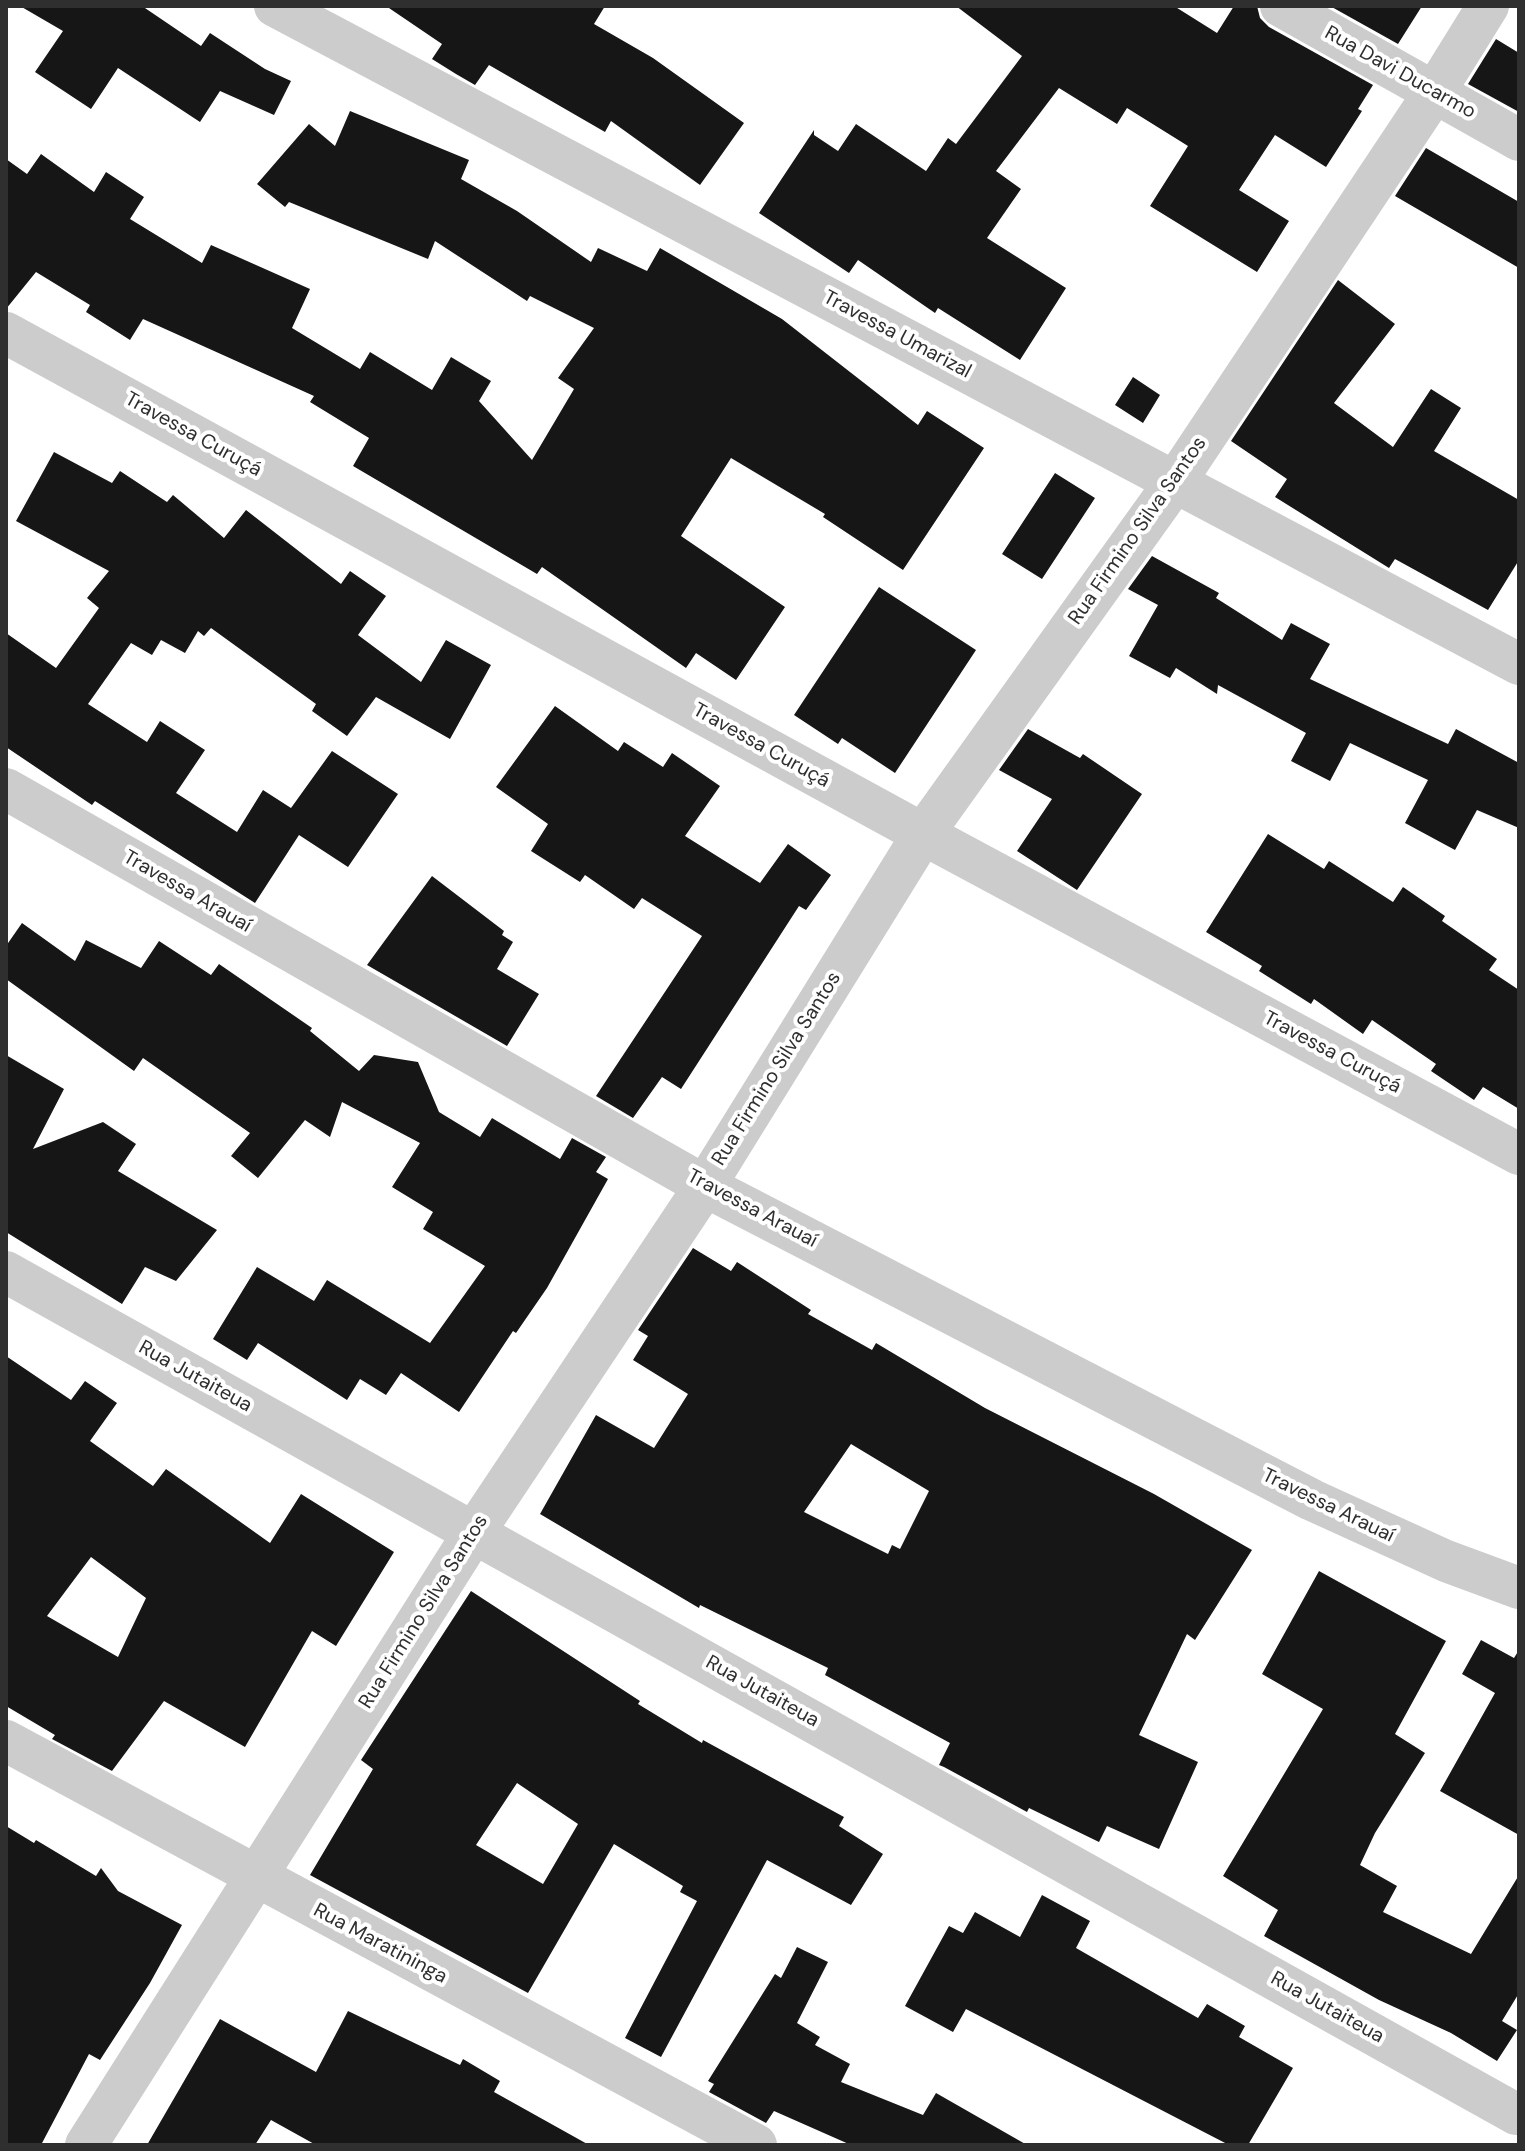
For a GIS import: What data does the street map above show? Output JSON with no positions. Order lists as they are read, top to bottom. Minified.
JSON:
{"streets":{"street":["Rua Davi Ducarmo","Travessa Umarizal","Travessa Curuçá","Rua Firmino Silva Santos","Travessa Arauaí","Rua Jutaiteua","Rua Maratininga"]},"crossings":[["Rua Davi Ducarmo","Rua Firmino Silva Santos"],["Travessa Umarizal","Rua Firmino Silva Santos"],["Travessa Curuçá","Rua Firmino Silva Santos"],["Rua Firmino Silva Santos","Travessa Arauaí"],["Rua Firmino Silva Santos","Rua Jutaiteua"],["Rua Firmino Silva Santos","Rua Maratininga"]]}
